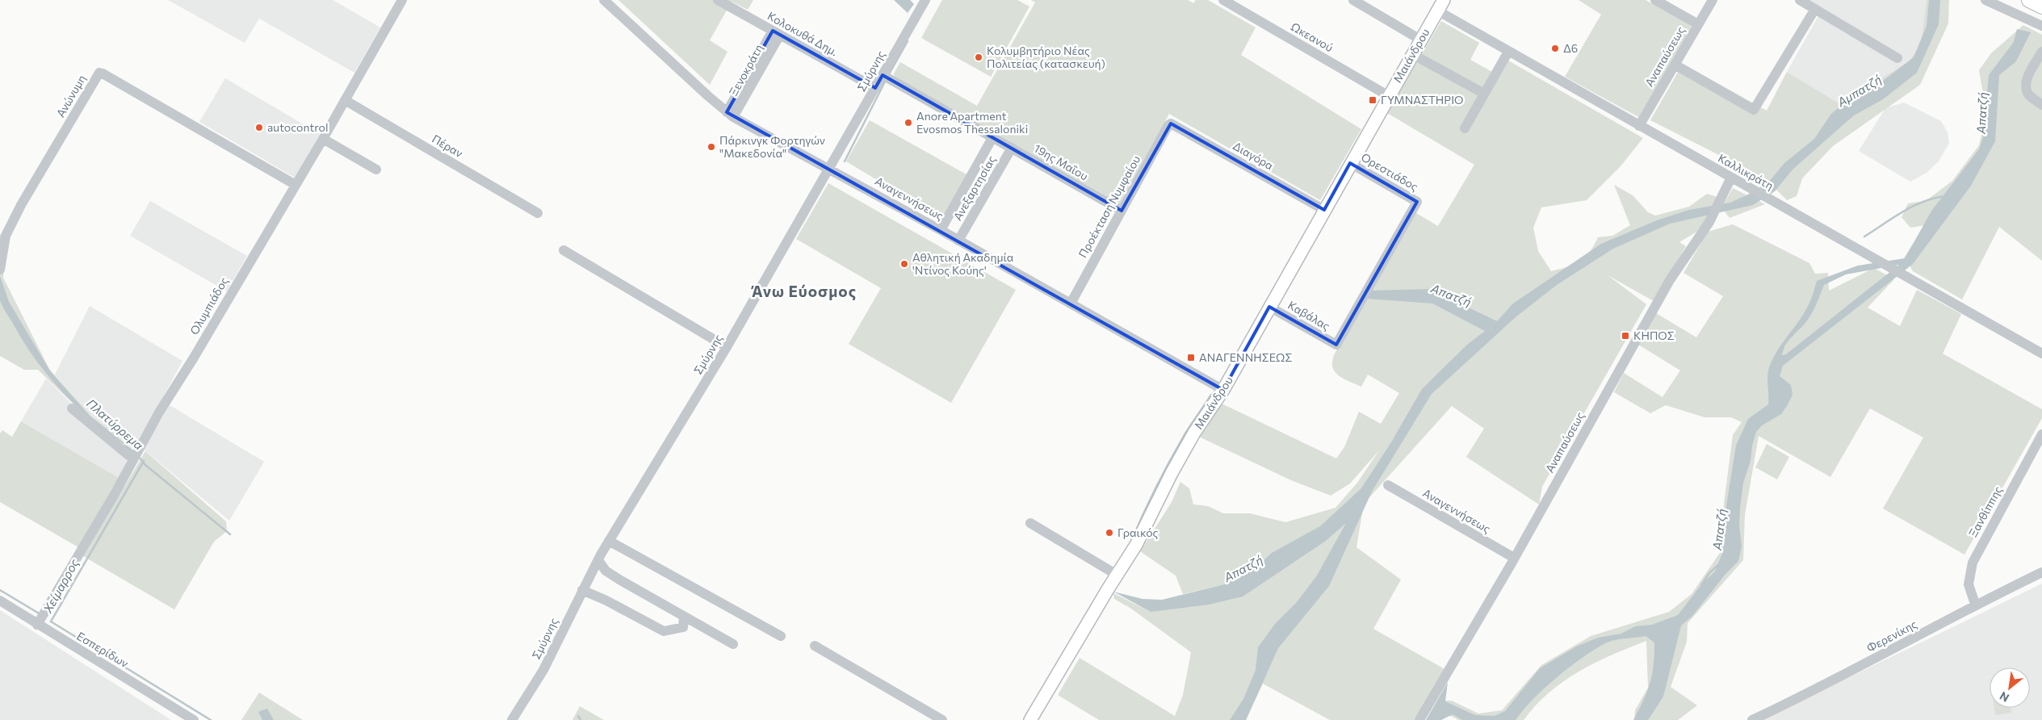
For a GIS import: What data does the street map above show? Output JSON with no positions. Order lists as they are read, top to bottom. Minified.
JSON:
{"streets":{"main road":["Μαιάνδρου"],"street":["Κολοκυθά Δημ.","Ωκεανού","Αναπαύσεως","Ξενοκράτη","Σμύρνης","Ανώνυμη","Πέραν","Διαγόρα","19ης Μαΐου","Ορεστιάδος","Καλλικράτη","Ανεξαρτησίας","Αναγεννήσεως","Προέκταση Νυμφαίου","Ολυμπιάδος","Καβάλας","Ξανθίππης","Φερενίκης","Εσπερίδων"]},"crossings":[["Κολοκυθά Δημ.","Ξενοκράτη"],["Κολοκυθά Δημ.","Σμύρνης"],["Ωκεανού","Μαιάνδρου"],["Μαιάνδρου","Διαγόρα"],["Μαιάνδρου","Ορεστιάδος"],["Μαιάνδρου","Καλλικράτη"],["Μαιάνδρου","Αναγεννήσεως"],["Μαιάνδρου","Καβάλας"],["Αναπαύσεως","Καλλικράτη"],["Αναπαύσεως","Αναγεννήσεως"],["Ξενοκράτη","Αναγεννήσεως"],["Σμύρνης","19ης Μαΐου"],["Σμύρνης","Αναγεννήσεως"],["Ανώνυμη","Ολυμπιάδος"],["Πέραν","Ολυμπιάδος"],["Διαγόρα","Προέκταση Νυμφαίου"],["19ης Μαΐου","Ανεξαρτησίας"],["19ης Μαΐου","Προέκταση Νυμφαίου"],["Ορεστιάδος","Καβάλας"],["Ανεξαρτησίας","Αναγεννήσεως"],["Αναγεννήσεως","Προέκταση Νυμφαίου"],["Ολυμπιάδος","Εσπερίδων"],["Ξανθίππης","Φερενίκης"]],"districts":["Άνω Εύοσμος"],"water":["Αμπατζή","Απατζή","Πλατύρρεμα","Χείμαρρος"],"places":{"other":["Δ6","Κολυμβητήριο Νέας Πολιτείας (κατασκευή)","Anore Apartment Evosmos Thessaloniki","autocontrol","Πάρκινγκ Φορτηγών \"Μακεδονία\"","Αθλητική Ακαδημία 'Ντίνος Κούης'","Γραικός"],"transit":["ΓΥΜΝΑΣΤΗΡΙΟ","ΚΗΠΟΣ","ΑΝΑΓΕΝΝΗΣΕΩΣ"]},"north":"bottom left"}
